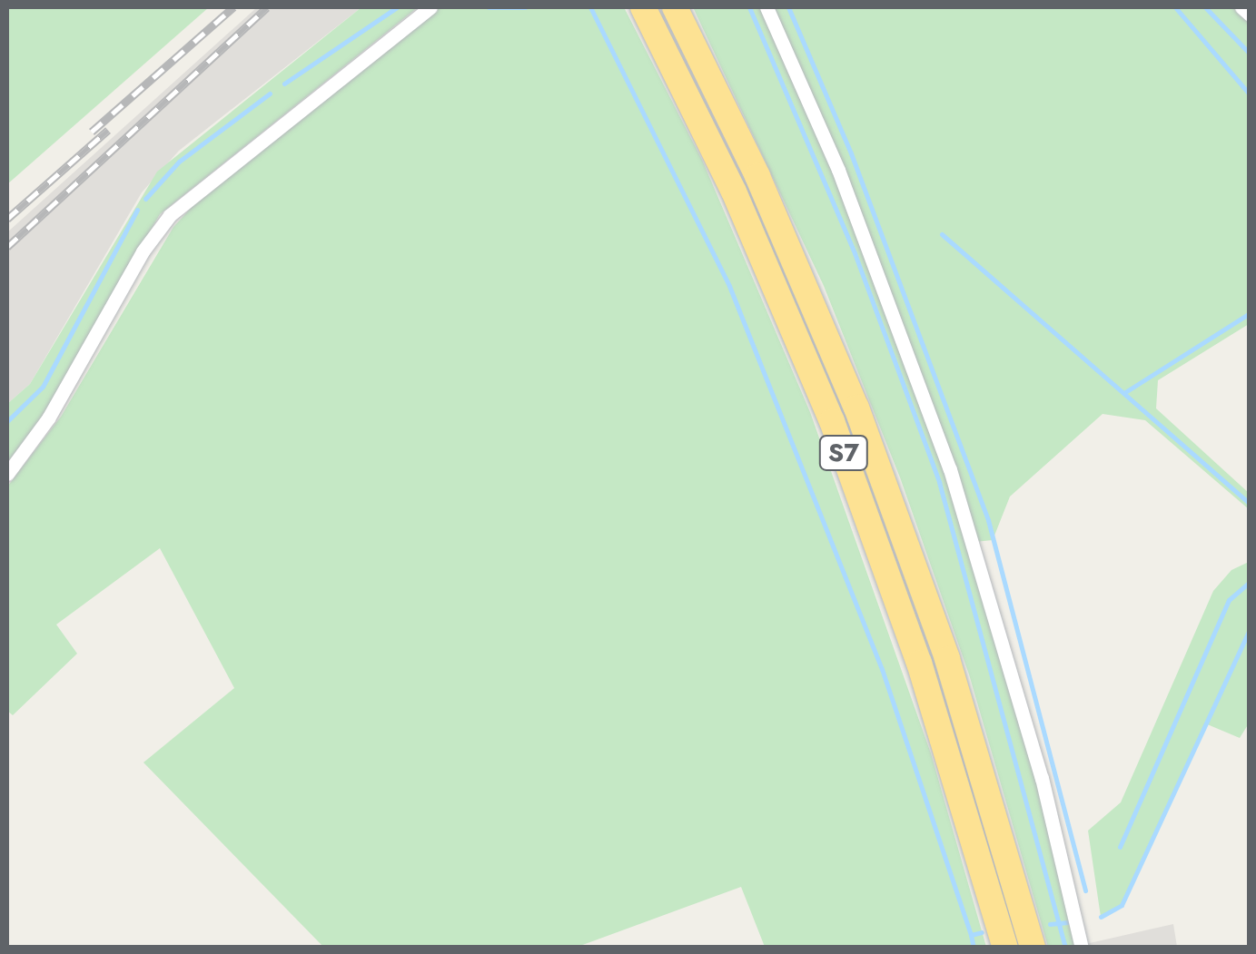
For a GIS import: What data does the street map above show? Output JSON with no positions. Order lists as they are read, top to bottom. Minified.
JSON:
{"streets":{"highway":["S7"]}}
